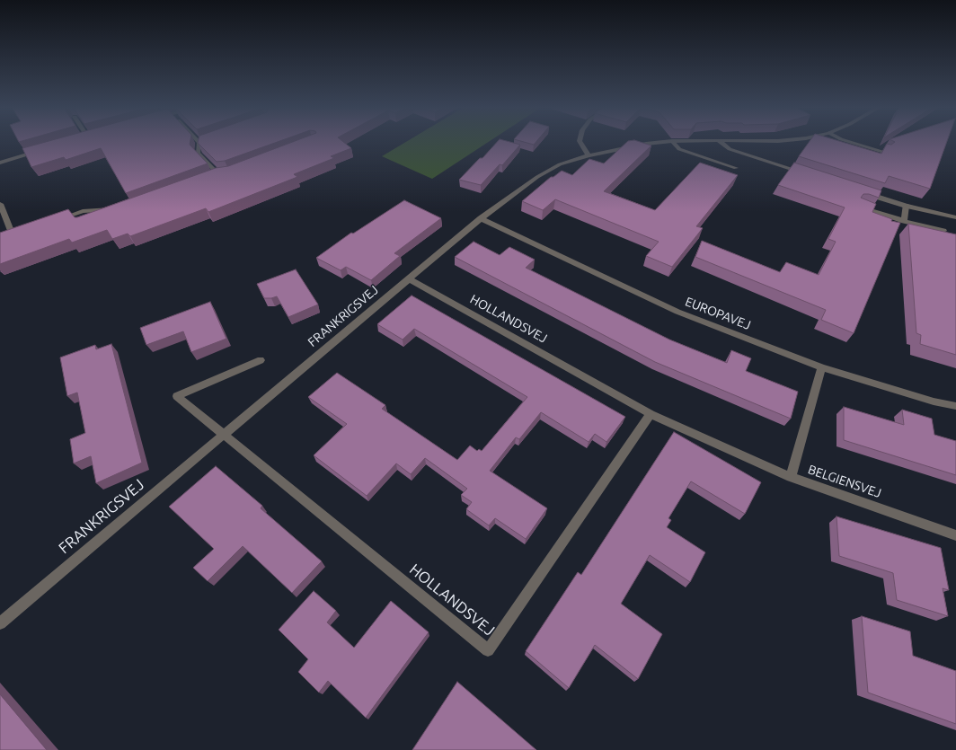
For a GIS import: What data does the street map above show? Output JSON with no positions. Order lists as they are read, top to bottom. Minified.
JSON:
{"streets":{"street":["EUROPAVEJ","FRANKRIGSVEJ","HOLLANDSVEJ","BELGIENSVEJ"]},"crossings":[["EUROPAVEJ","FRANKRIGSVEJ"],["EUROPAVEJ","BELGIENSVEJ"],["FRANKRIGSVEJ","HOLLANDSVEJ"],["HOLLANDSVEJ","BELGIENSVEJ"]]}
